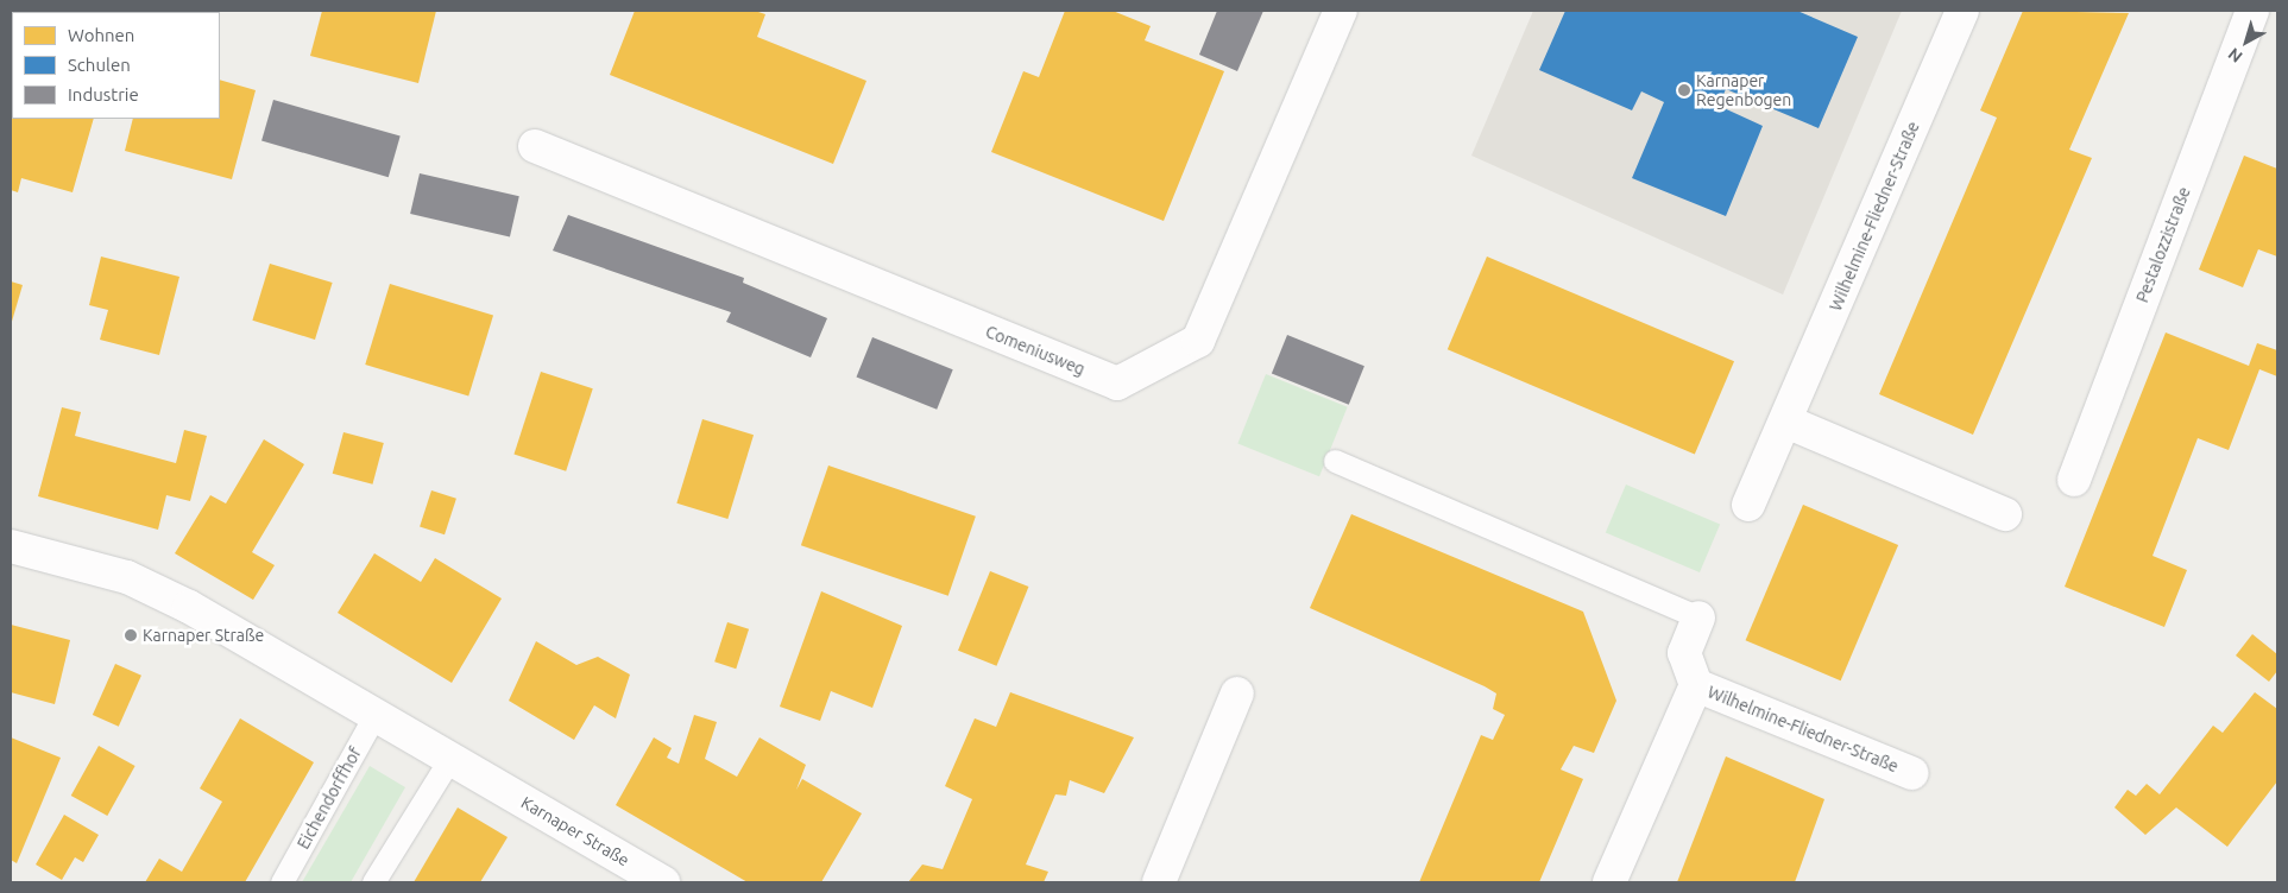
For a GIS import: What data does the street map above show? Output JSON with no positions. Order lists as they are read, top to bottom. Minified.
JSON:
{"streets":{"street":["Wilhelmine-Fliedner-Straße","Pestalozzistraße","Comeniusweg","Karnaper Straße"],"lane":["Eichendorffhof"]},"crossings":[["Eichendorffhof","Karnaper Straße"]],"places":["Karnaper Regenbogen","Karnaper Straße"],"legend":["Wohnen","Schulen","Industrie"],"north":"bottom left"}
